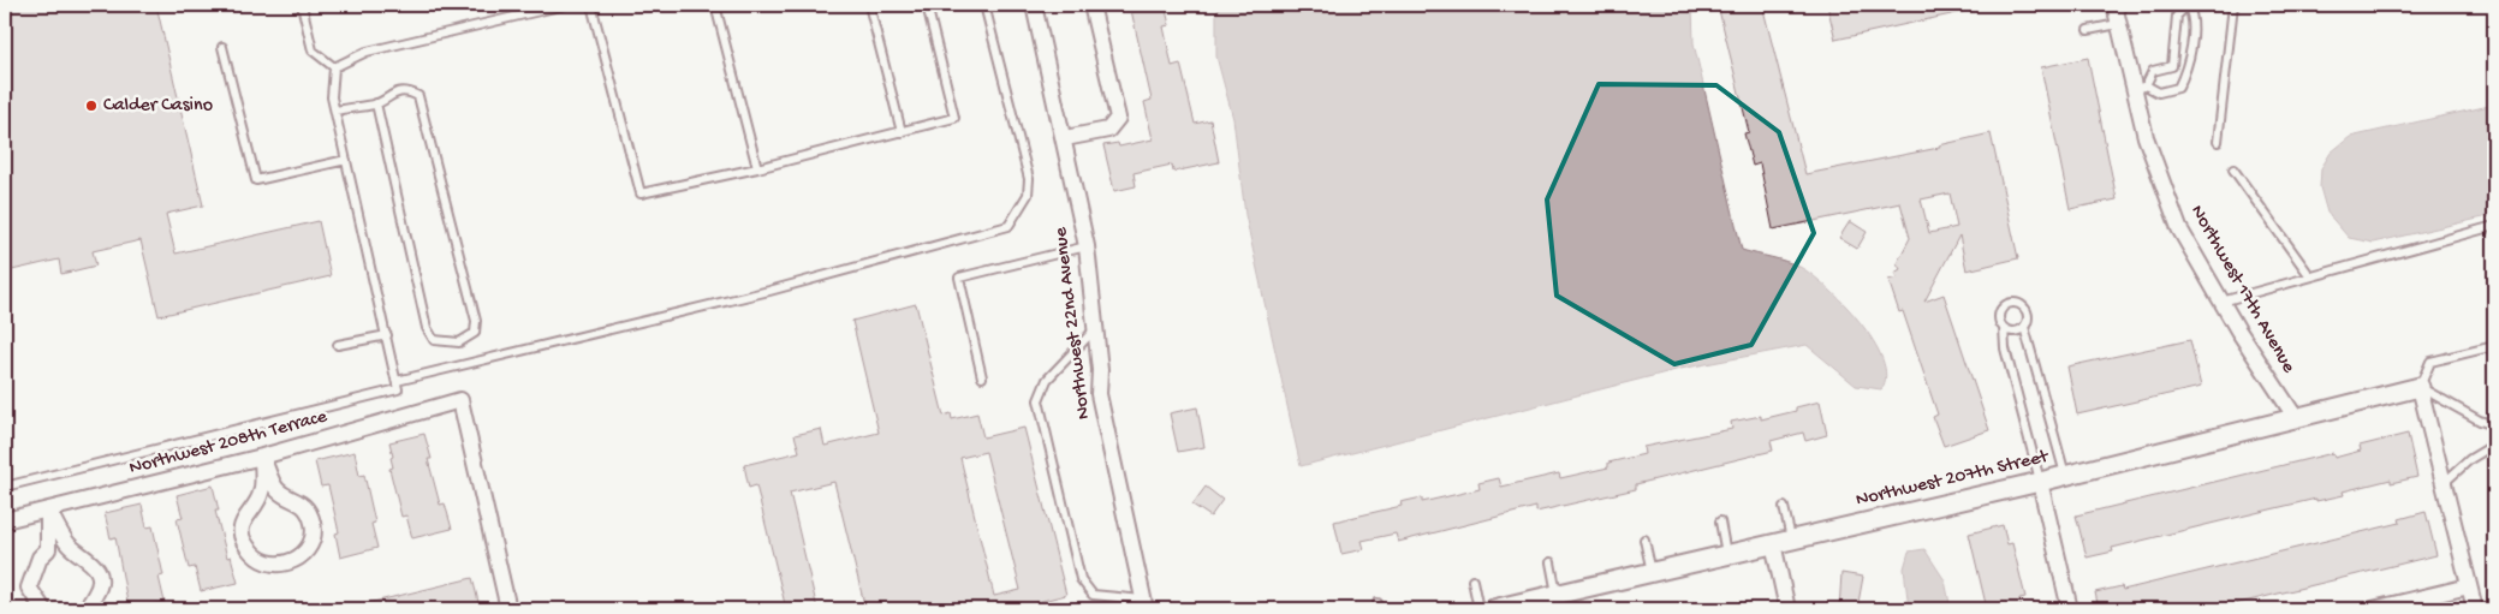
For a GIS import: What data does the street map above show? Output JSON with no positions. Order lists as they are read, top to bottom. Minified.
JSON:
{"streets":{"street":["Northwest 17th Avenue","Northwest 22nd Avenue","Northwest 208th Terrace","Northwest 207th Street"]},"crossings":[["Northwest 17th Avenue","Northwest 207th Street"]],"places":["Calder Casino"]}
